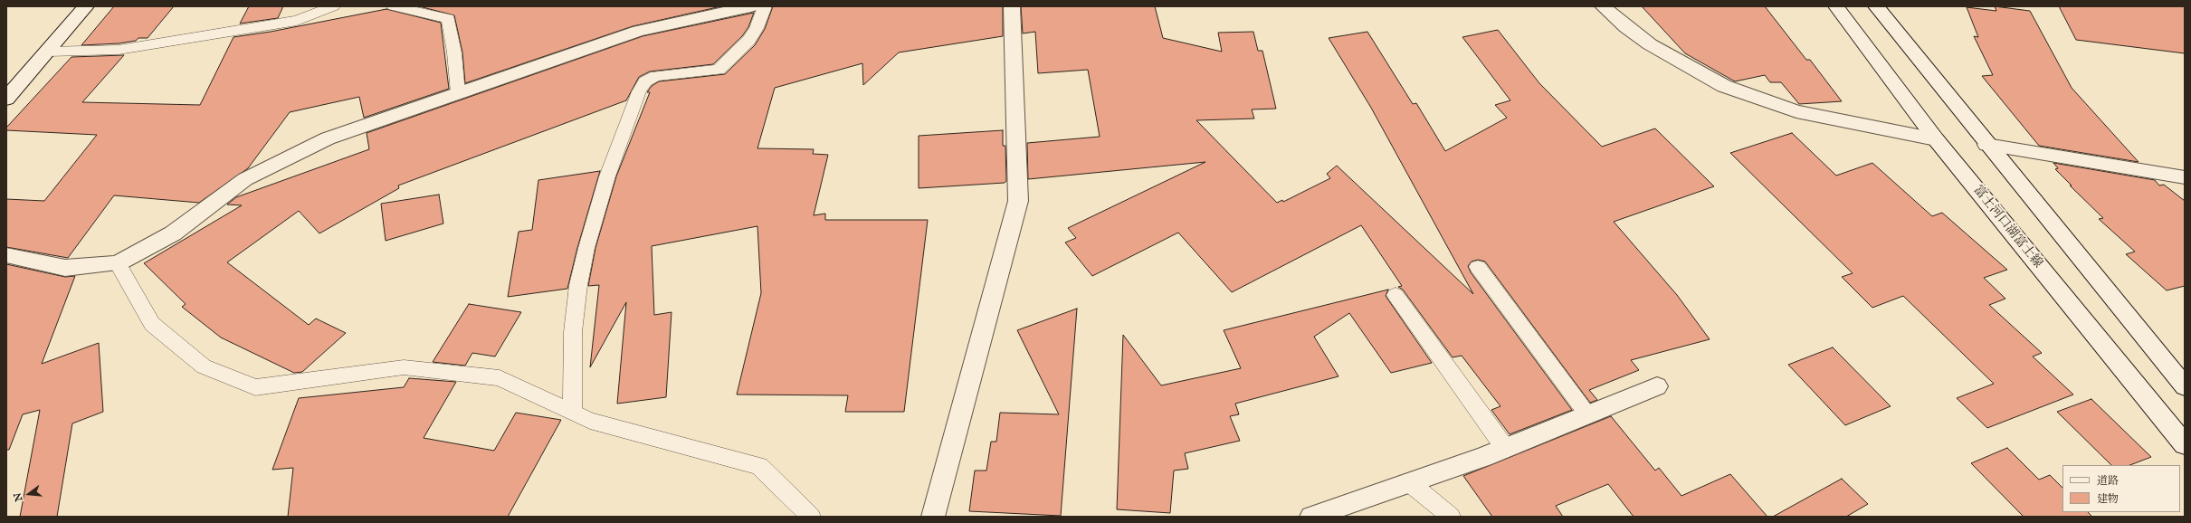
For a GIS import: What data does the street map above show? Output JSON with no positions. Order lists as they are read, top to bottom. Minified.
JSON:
{"streets":{"street":["富士河口湖富士線"]},"legend":["道路","建物"],"north":"left"}
